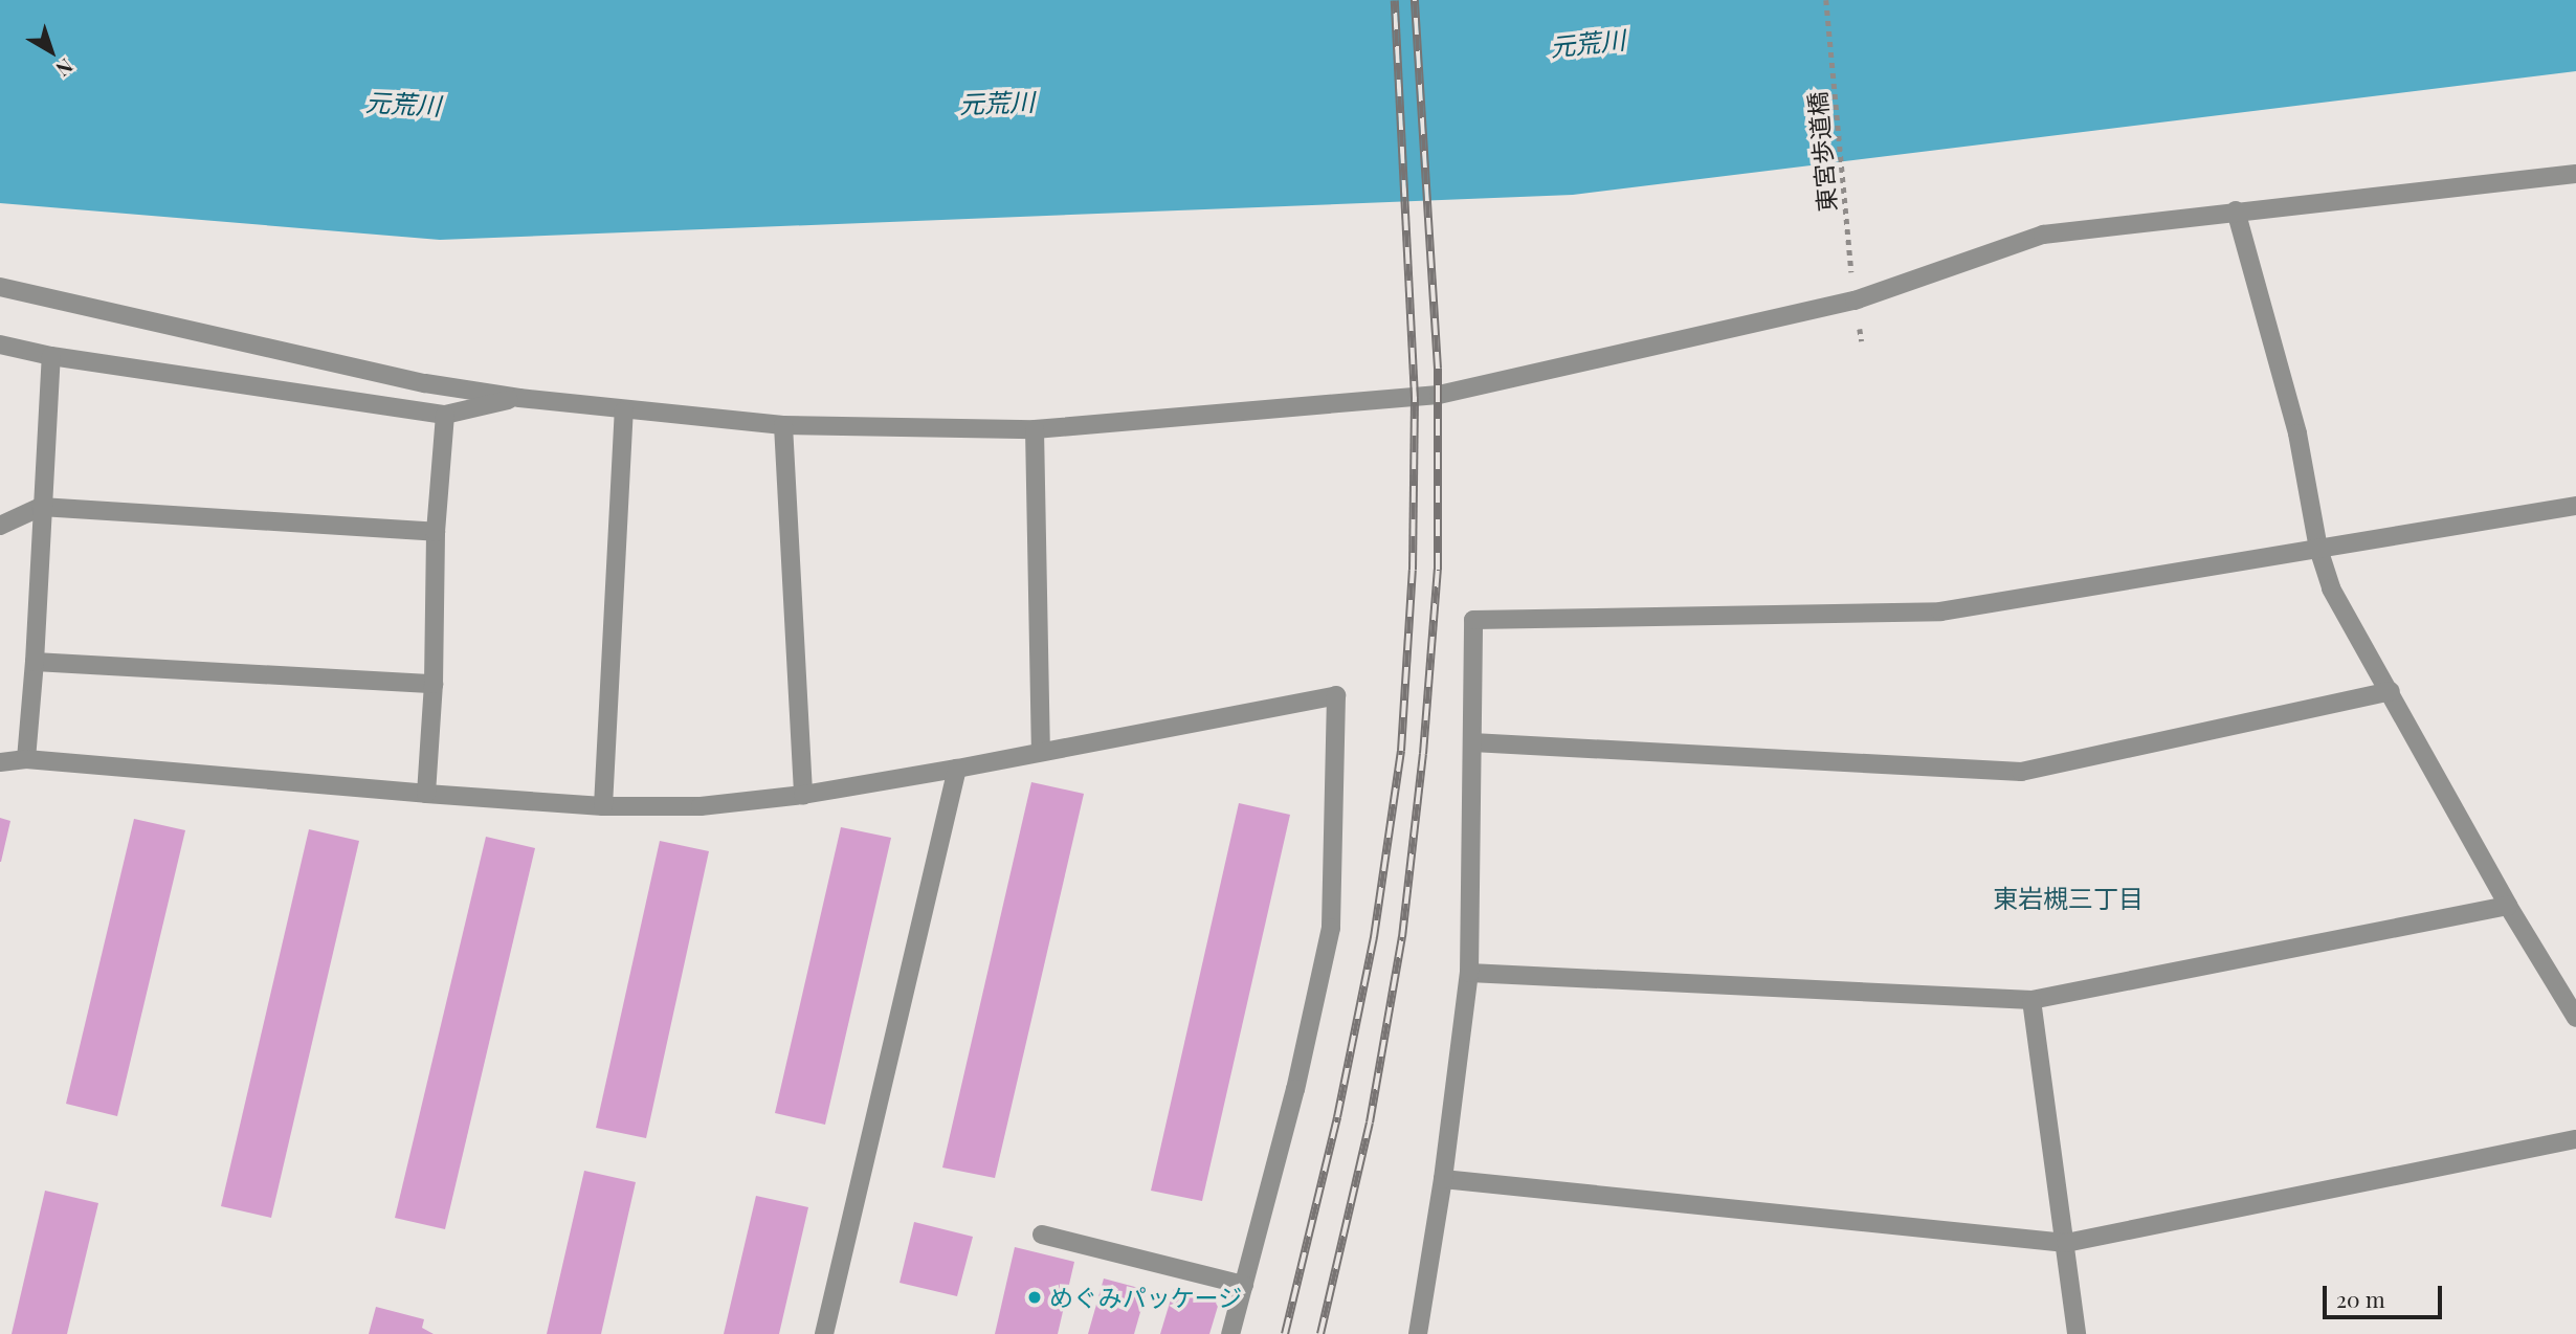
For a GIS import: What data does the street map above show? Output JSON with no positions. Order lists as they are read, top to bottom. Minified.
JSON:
{"streets":{"path":["東宮歩道橋"]},"districts":["東岩槻三丁目"],"water":["元荒川"],"places":["めぐみパッケージ"],"scale_bar":"20 m","north":"bottom right"}
